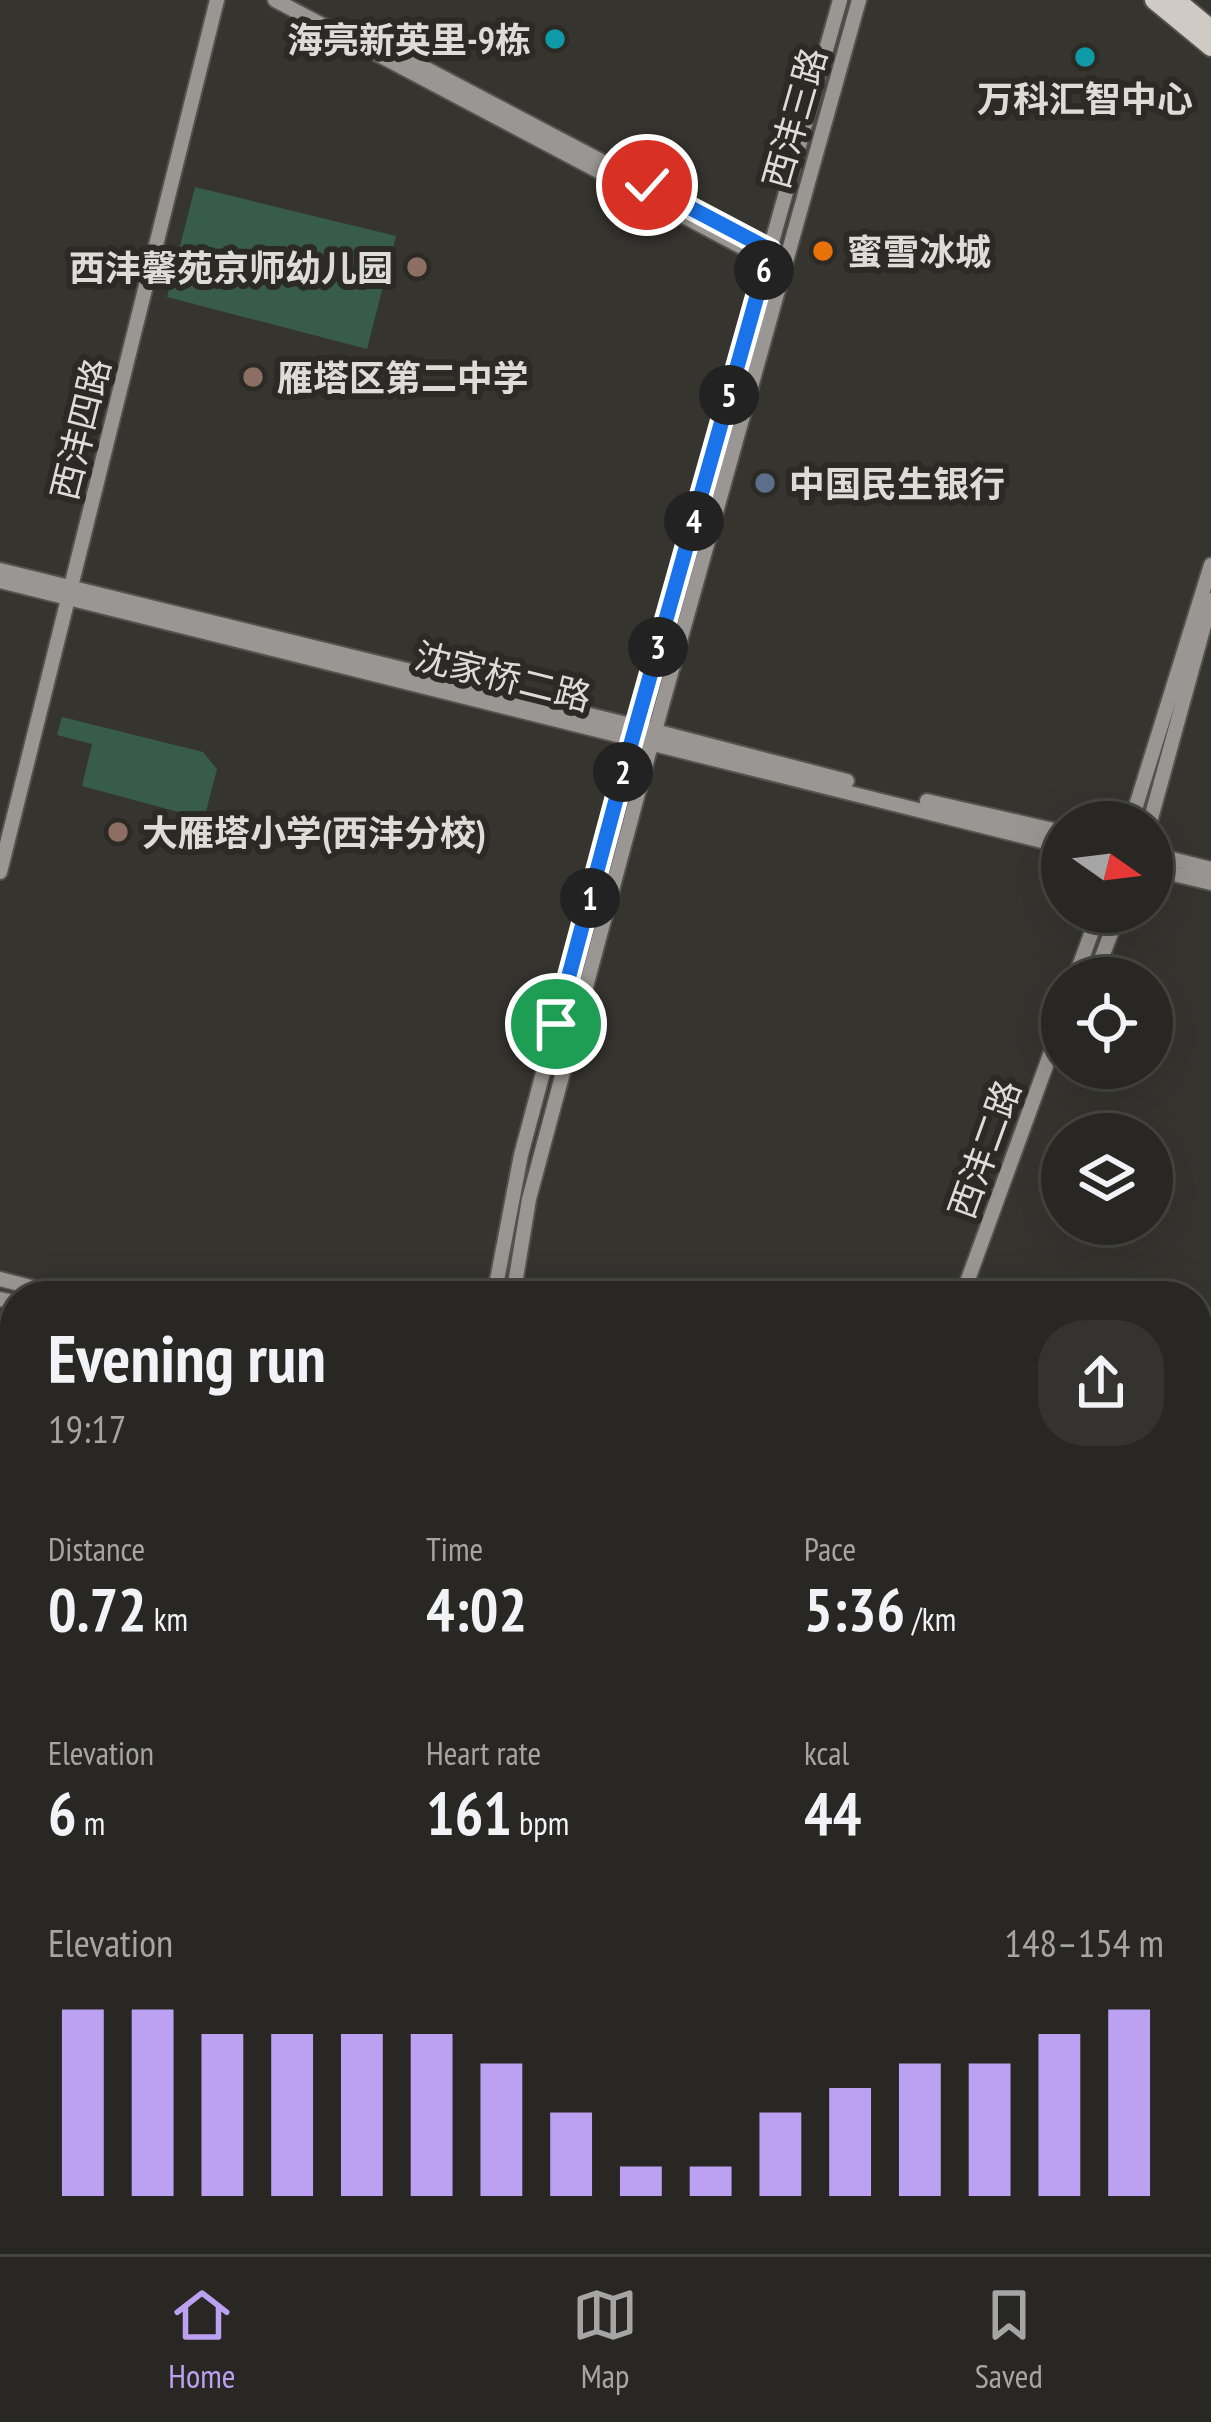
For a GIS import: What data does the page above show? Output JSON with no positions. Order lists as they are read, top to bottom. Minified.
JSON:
{"streets":{"street":["西沣三路","西沣四路","沈家桥二路","西沣二路"]},"crossings":[["西沣三路","沈家桥二路"],["西沣四路","沈家桥二路"]],"places":["海亮新英里-9栋","万科汇智中心","蜜雪冰城","西沣馨苑京师幼儿园","雁塔区第二中学","中国民生银行","大雁塔小学(西沣分校)"],"north":"right","page":{"pins":["6","5","4","3","2","1"],"heading":["Evening run","19:17"],"stats":[["Distance","0.72 km"],["Time","4:02"],["Pace","5:36 /km"],["Elevation","6 m"],["Heart rate","161 bpm"],["kcal","44"]],"chart":["Elevation","148–154 m"],"tabs":["Home","Map","Saved"]}}
